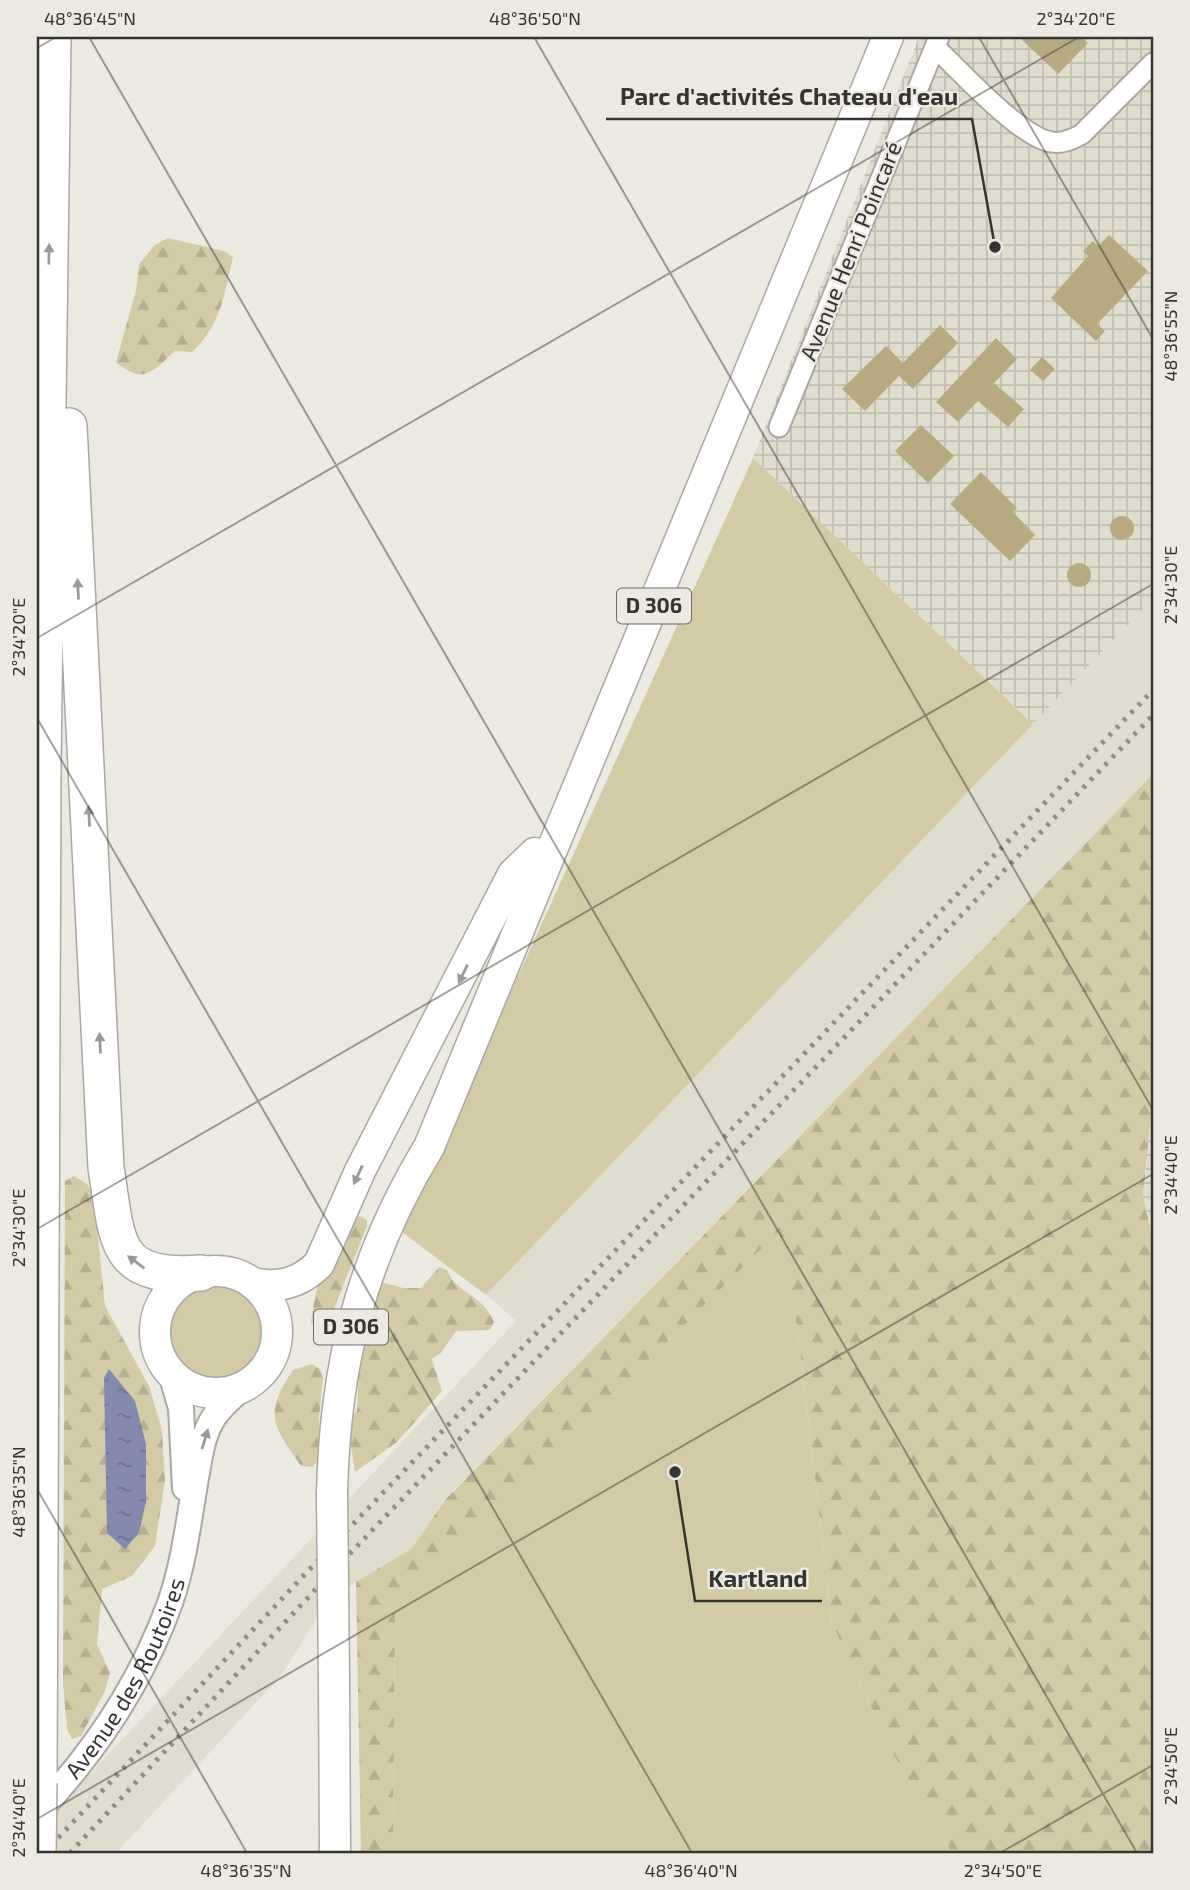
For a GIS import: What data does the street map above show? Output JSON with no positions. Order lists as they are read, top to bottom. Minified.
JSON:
{"streets":{"main road":["D 306"],"street":["Avenue Henri Poincaré","Avenue des Routoires"]},"places":["Parc d'activités Chateau d'eau","Kartland"],"coordinates":["48°36'45\"N","48°36'50\"N","2°34'20\"E","48°36'55\"N","2°34'30\"E","2°34'40\"E","48°36'35\"N","2°34'50\"E","48°36'40\"N"]}
